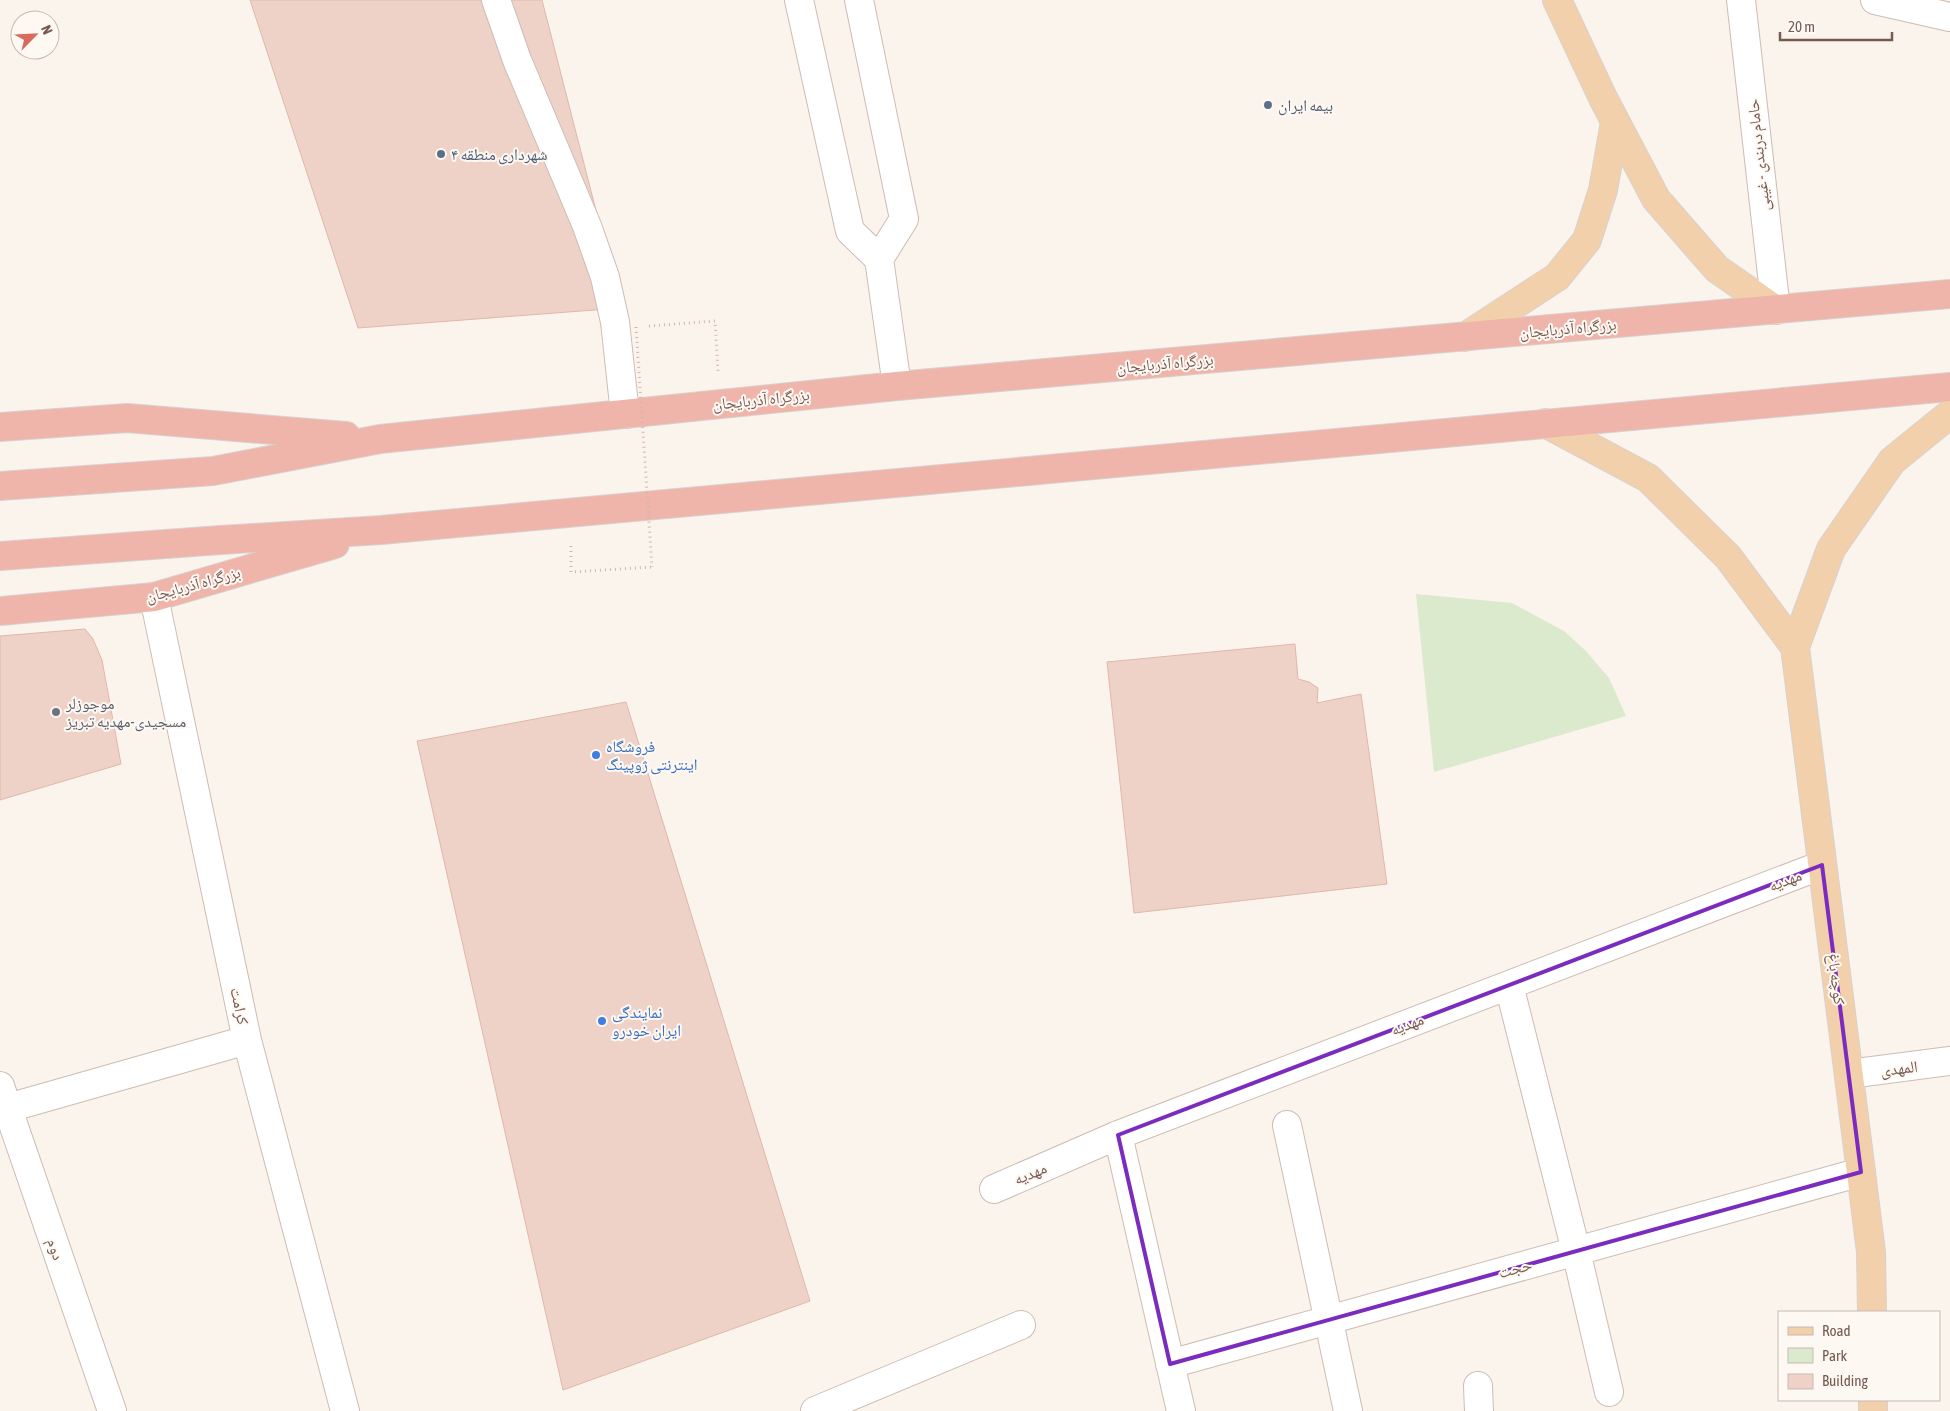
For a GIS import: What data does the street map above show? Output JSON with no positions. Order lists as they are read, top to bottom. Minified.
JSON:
{"streets":{"highway":["بزرگراه آذربایجان"],"main road":["کوچه باغ"],"street":["حامام دربندی - غیبی","مهدیه","کرامت","المهدی","دوم","حجت"]},"crossings":[["حامام دربندی - غیبی","بزرگراه آذربایجان"],["بزرگراه آذربایجان","کرامت"],["مهدیه","کوچه باغ"],["کوچه باغ","المهدی"],["کوچه باغ","حجت"]],"places":["بیمه ایران","شهرداری منطقه ۴","موجوزلر مسجیدی-مهدیه تبریز","فروشگاه اینترنتی ژوپینگ","نمایندگی ایران خودرو"],"legend":["Road","Park","Building"],"scale_bar":"20 m","north":"top right"}
